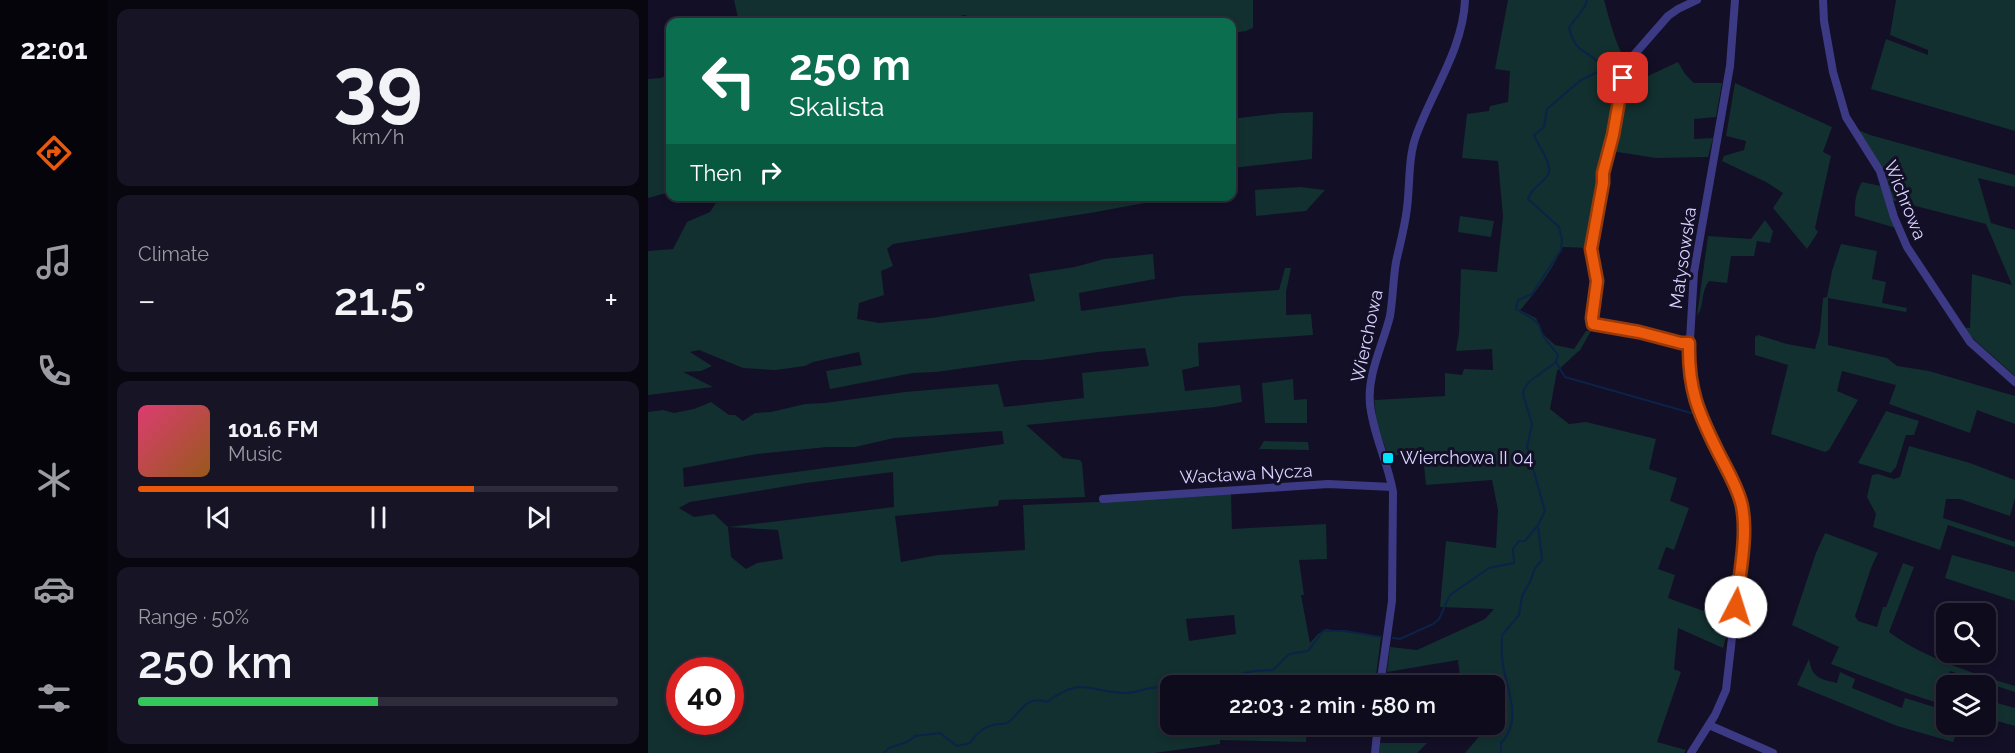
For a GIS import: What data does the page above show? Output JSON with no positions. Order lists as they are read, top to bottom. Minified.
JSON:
{"streets":{"street":["Wichrowa","Matysowska","Wierchowa","Wacława Nycza"]},"crossings":[["Wierchowa","Wacława Nycza"]],"places":{"transit":["Wierchowa II 04"]},"page":{"tabs":"22:01","tile":[["39","km/h"],"Climate",["Range · 50%","250 km"]],"turn":["250 m","Skalista"],"then":"Then","heat":["−","21.5°","+"],"song":["101.6 FM","Music"],"limit":"40","trip":"22:03 · 2 min · 580 m"}}
